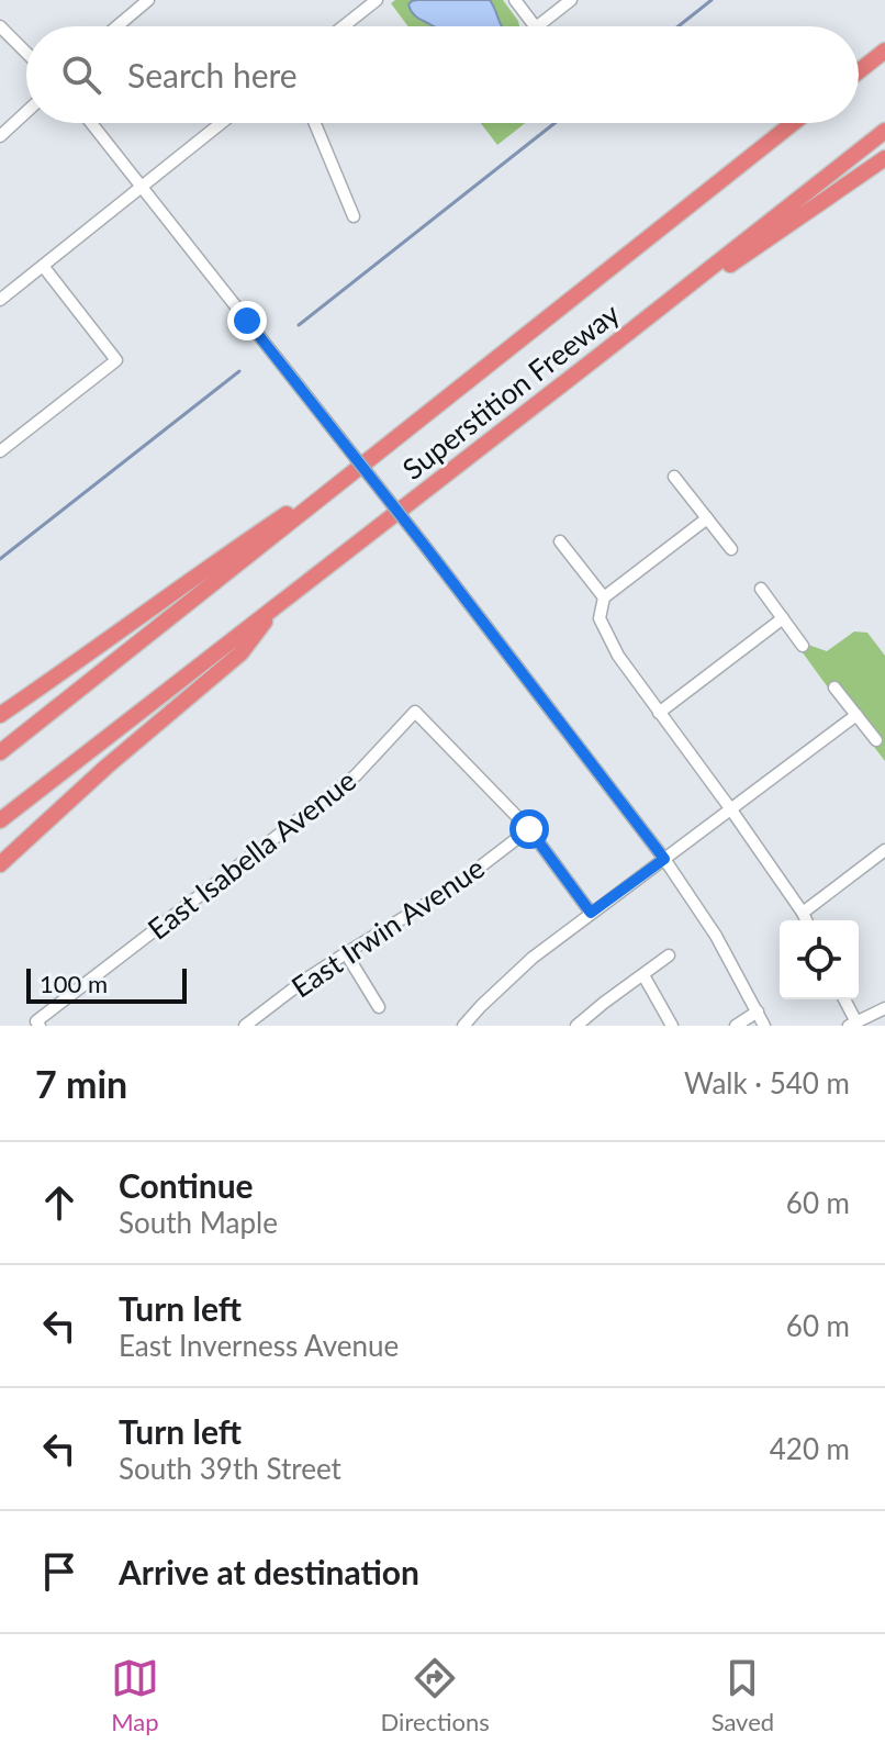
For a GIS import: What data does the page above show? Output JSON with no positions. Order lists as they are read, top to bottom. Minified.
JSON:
{"streets":{"highway":["Superstition Freeway"],"street":["East Isabella Avenue","East Irwin Avenue"]},"crossings":[["East Isabella Avenue","East Irwin Avenue"]],"scale_bar":"100 m","page":{"search":"Search here","scale":"100 m","heading":["7 min","Walk · 540 m"],"list":[["Continue","South Maple","60 m"],["Turn left","East Inverness Avenue","60 m"],["Turn left","South 39th Street","420 m"],"Arrive at destination"],"nav":["Map","Directions","Saved"]}}
